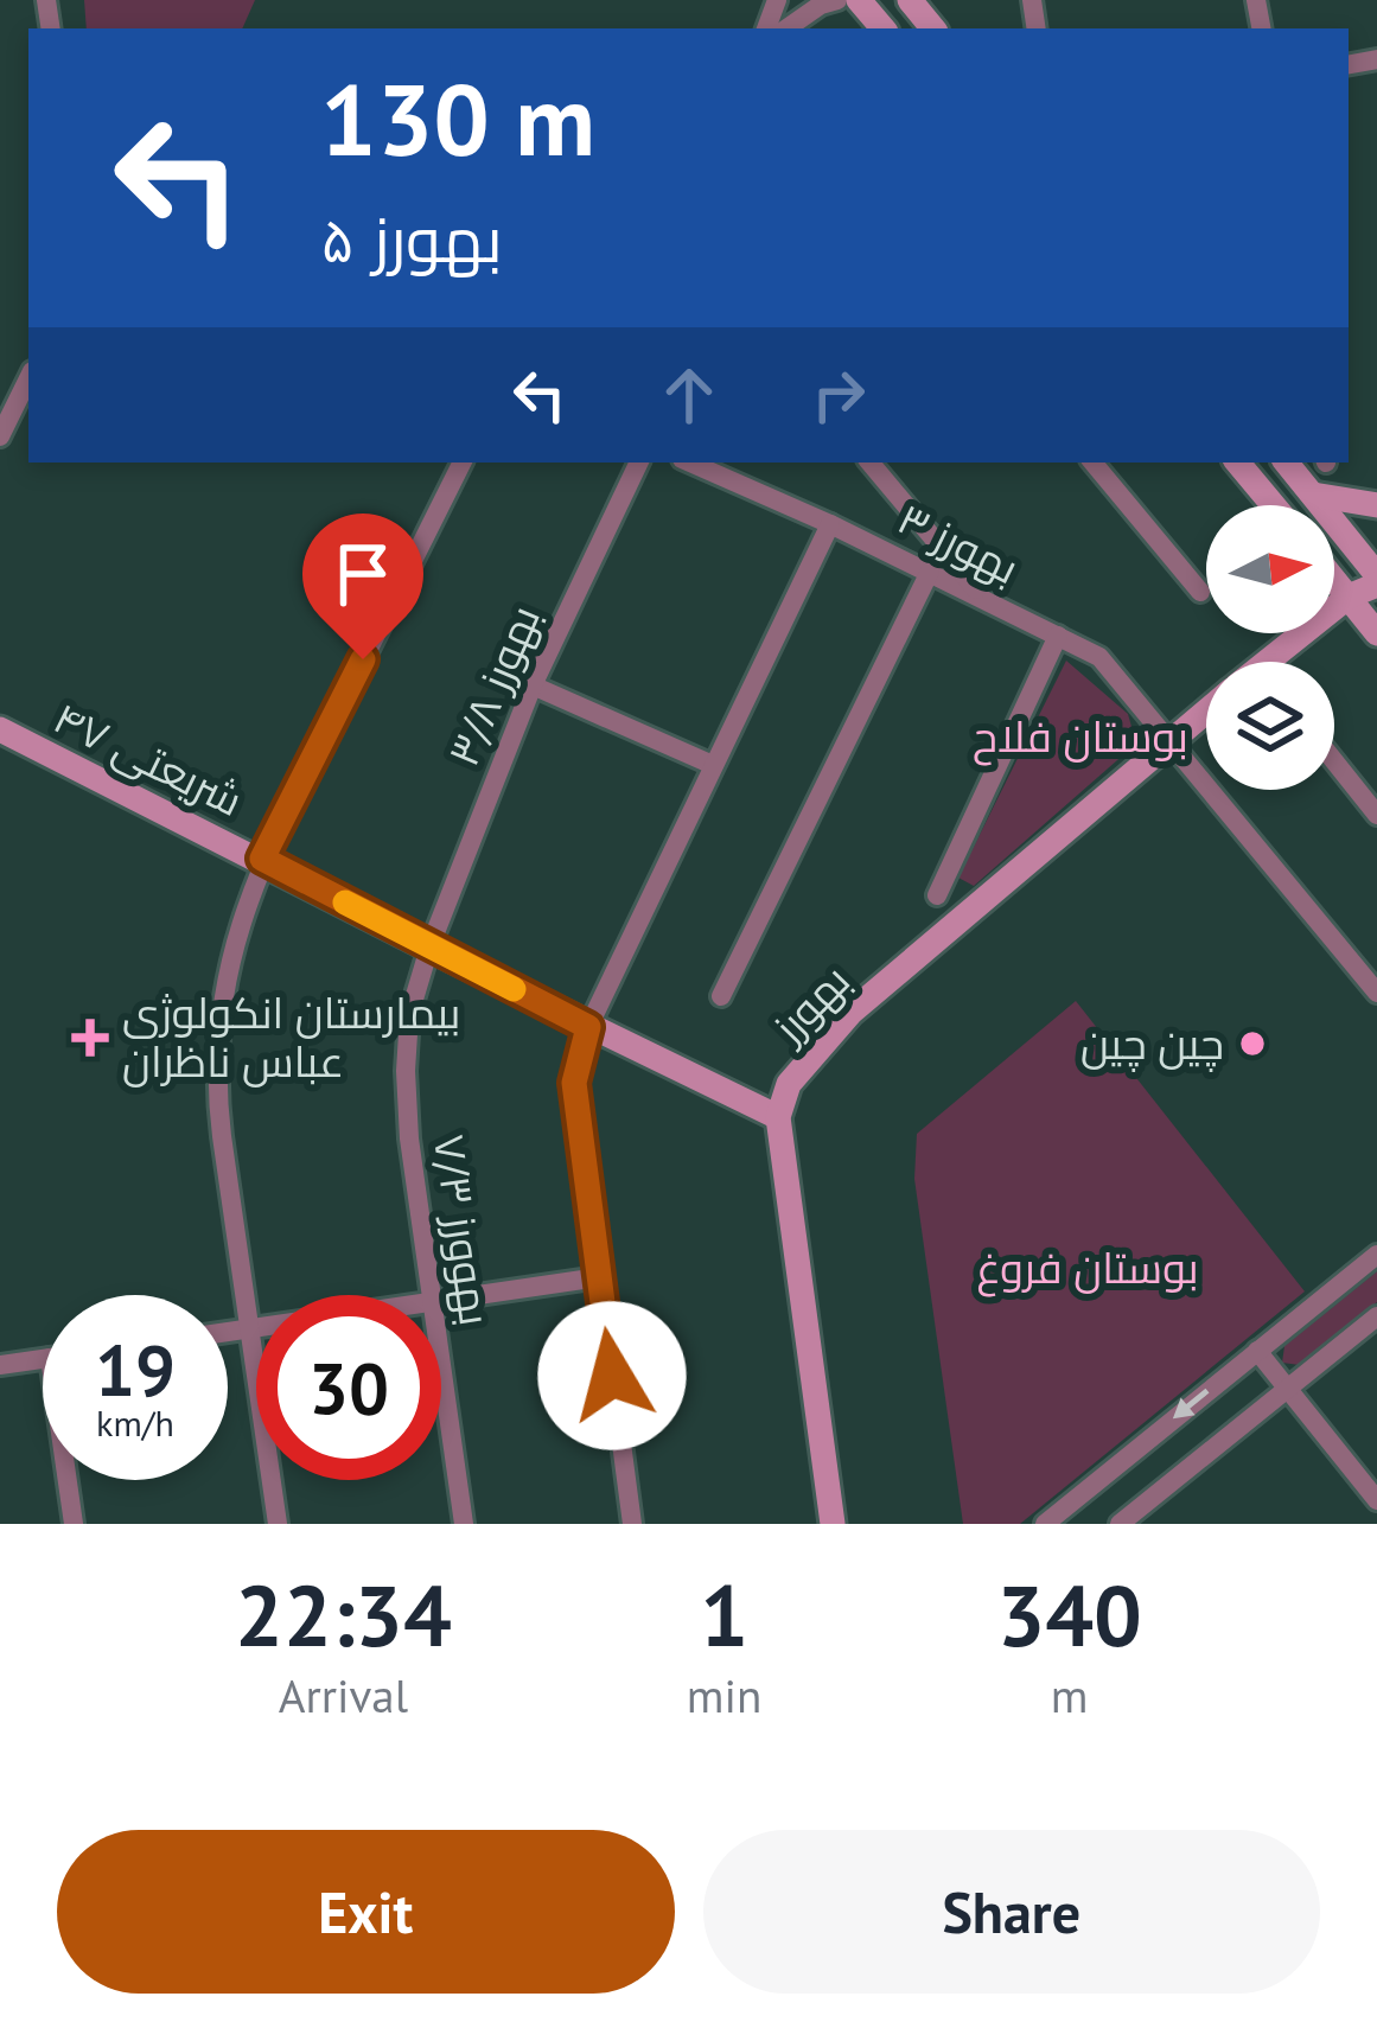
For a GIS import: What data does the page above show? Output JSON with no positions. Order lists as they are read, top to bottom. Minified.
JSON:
{"streets":{"street":["بهورز ۳","بهورز ۳/۸","شریعتی ۴۷","بهورز","بهوورز ۷/۳"]},"crossings":[["بهورز ۳","بهورز"],["بهورز ۳/۸","شریعتی ۴۷"],["بهورز ۳/۸","بهوورز ۷/۳"],["شریعتی ۴۷","بهورز"],["شریعتی ۴۷","بهوورز ۷/۳"]],"parks":["بوستان فلاح","بوستان فروغ"],"places":{"health":["بیمارستان انکولوژی عباس ناظران"],"other":["چین چین"]},"north":"right","page":{"turn":["130 m","بهورز ۵"],"speed":"19 km/h","limit":"30","eta":["22:34","Arrival","1","min","340","m"],"buttons":["Exit","Share"]}}
